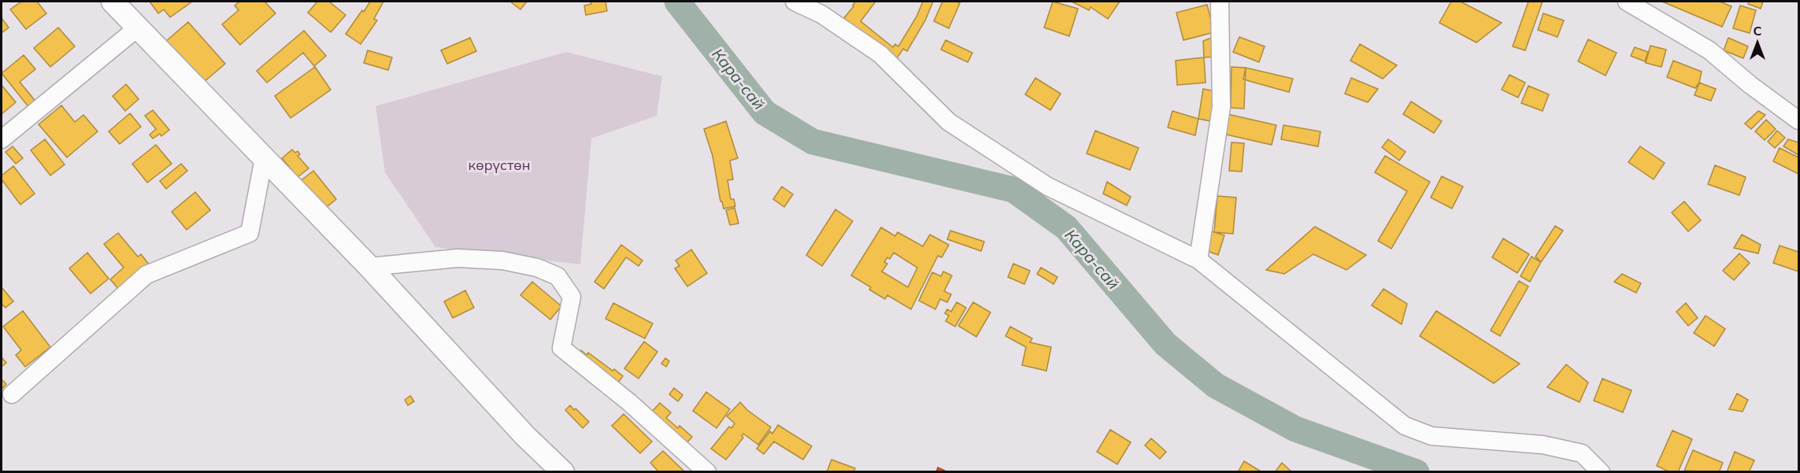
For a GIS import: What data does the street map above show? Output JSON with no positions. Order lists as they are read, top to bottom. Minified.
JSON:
{"water":["Кара-сай"],"parks":["көрүстөн"],"north":"top"}
